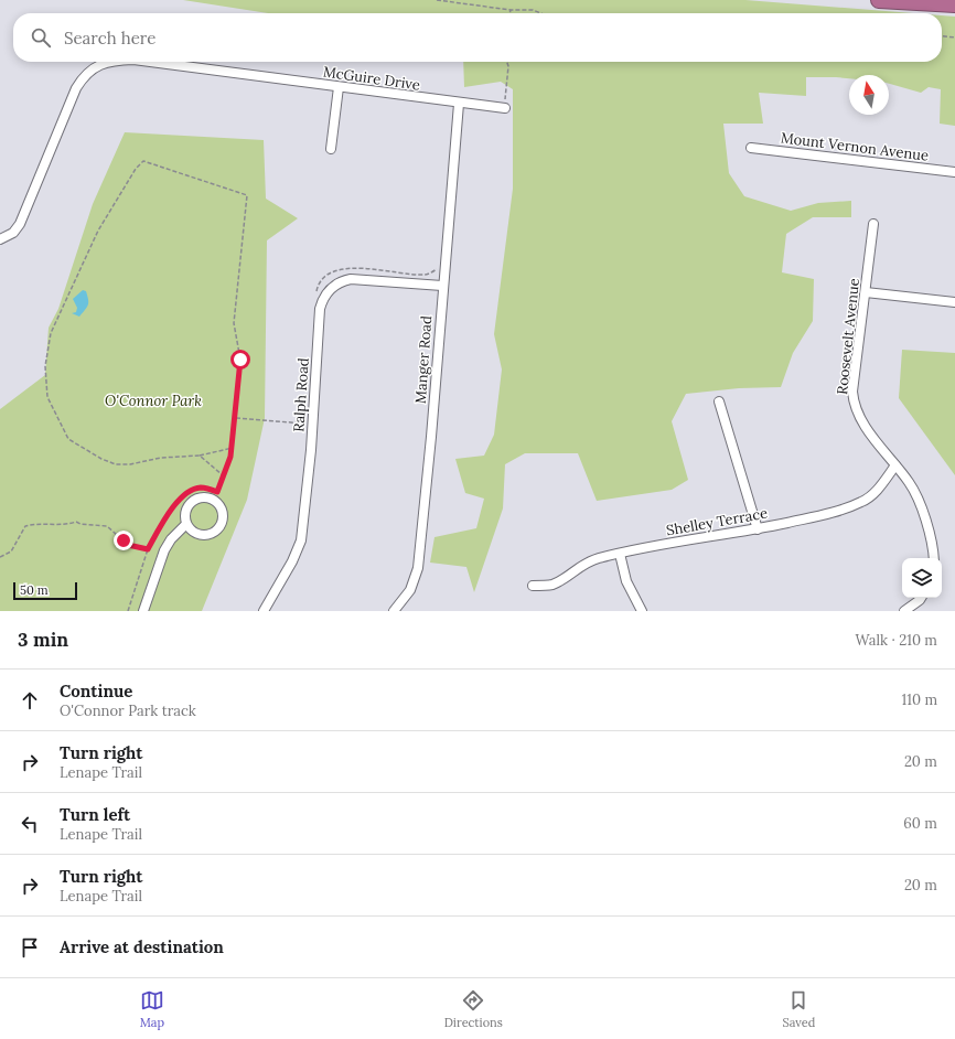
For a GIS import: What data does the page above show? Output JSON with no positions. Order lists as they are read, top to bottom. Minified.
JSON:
{"streets":{"street":["McGuire Drive","Mount Vernon Avenue","Roosevelt Avenue","Manger Road","Ralph Road","Shelley Terrace"]},"crossings":[["McGuire Drive","Manger Road"],["Roosevelt Avenue","Shelley Terrace"],["Manger Road","Ralph Road"]],"parks":["O'Connor Park"],"scale_bar":"50 m","north":"top","page":{"search":"Search here","scale":"50 m","heading":["3 min","Walk · 210 m"],"list":[["Continue","O'Connor Park track","110 m"],["Turn right","Lenape Trail","20 m"],["Turn left","Lenape Trail","60 m"],["Turn right","Lenape Trail","20 m"],"Arrive at destination"],"nav":["Map","Directions","Saved"]}}
